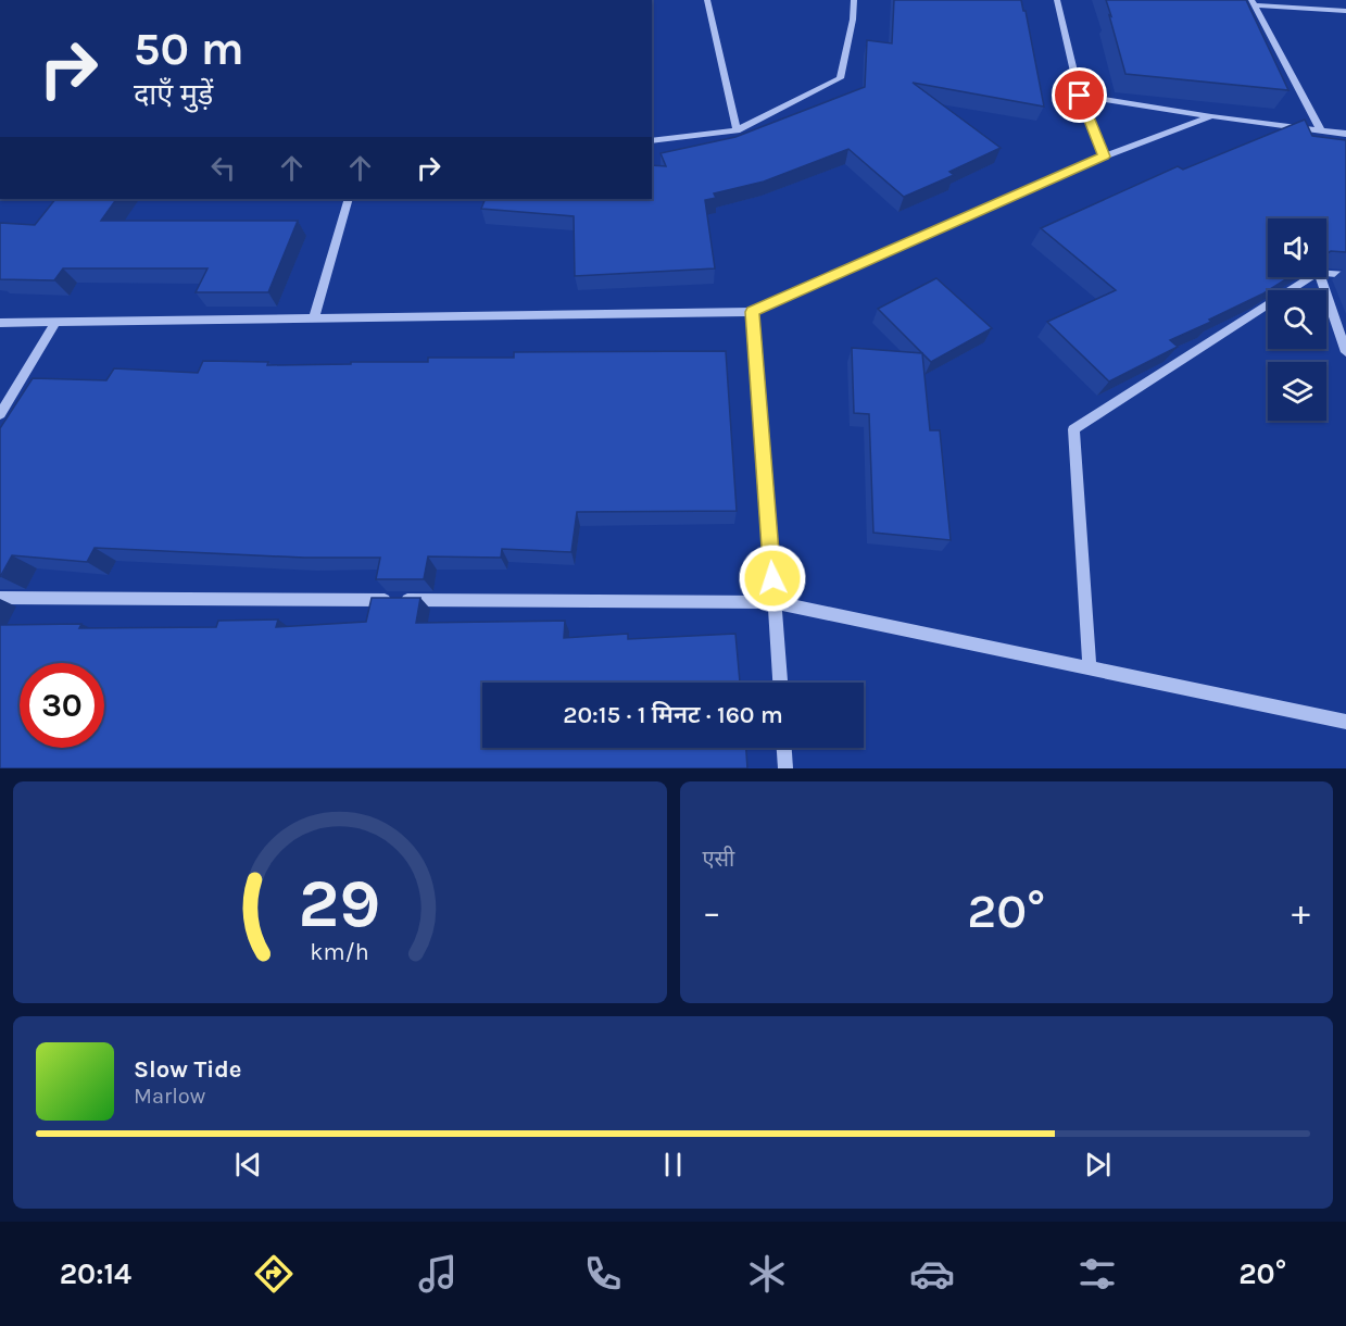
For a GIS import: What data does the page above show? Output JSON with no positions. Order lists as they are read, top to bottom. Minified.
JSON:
{"page":{"turn":["50 m","दाएँ मुड़ें"],"limit":"30","trip":"20:15 · 1 मिनट · 160 m","tile":"एसी","heat":["−","20°","+"],"song":["Slow Tide","Marlow"],"tabs":["20:14","20°"],"gauge":["29","km/h"]}}
